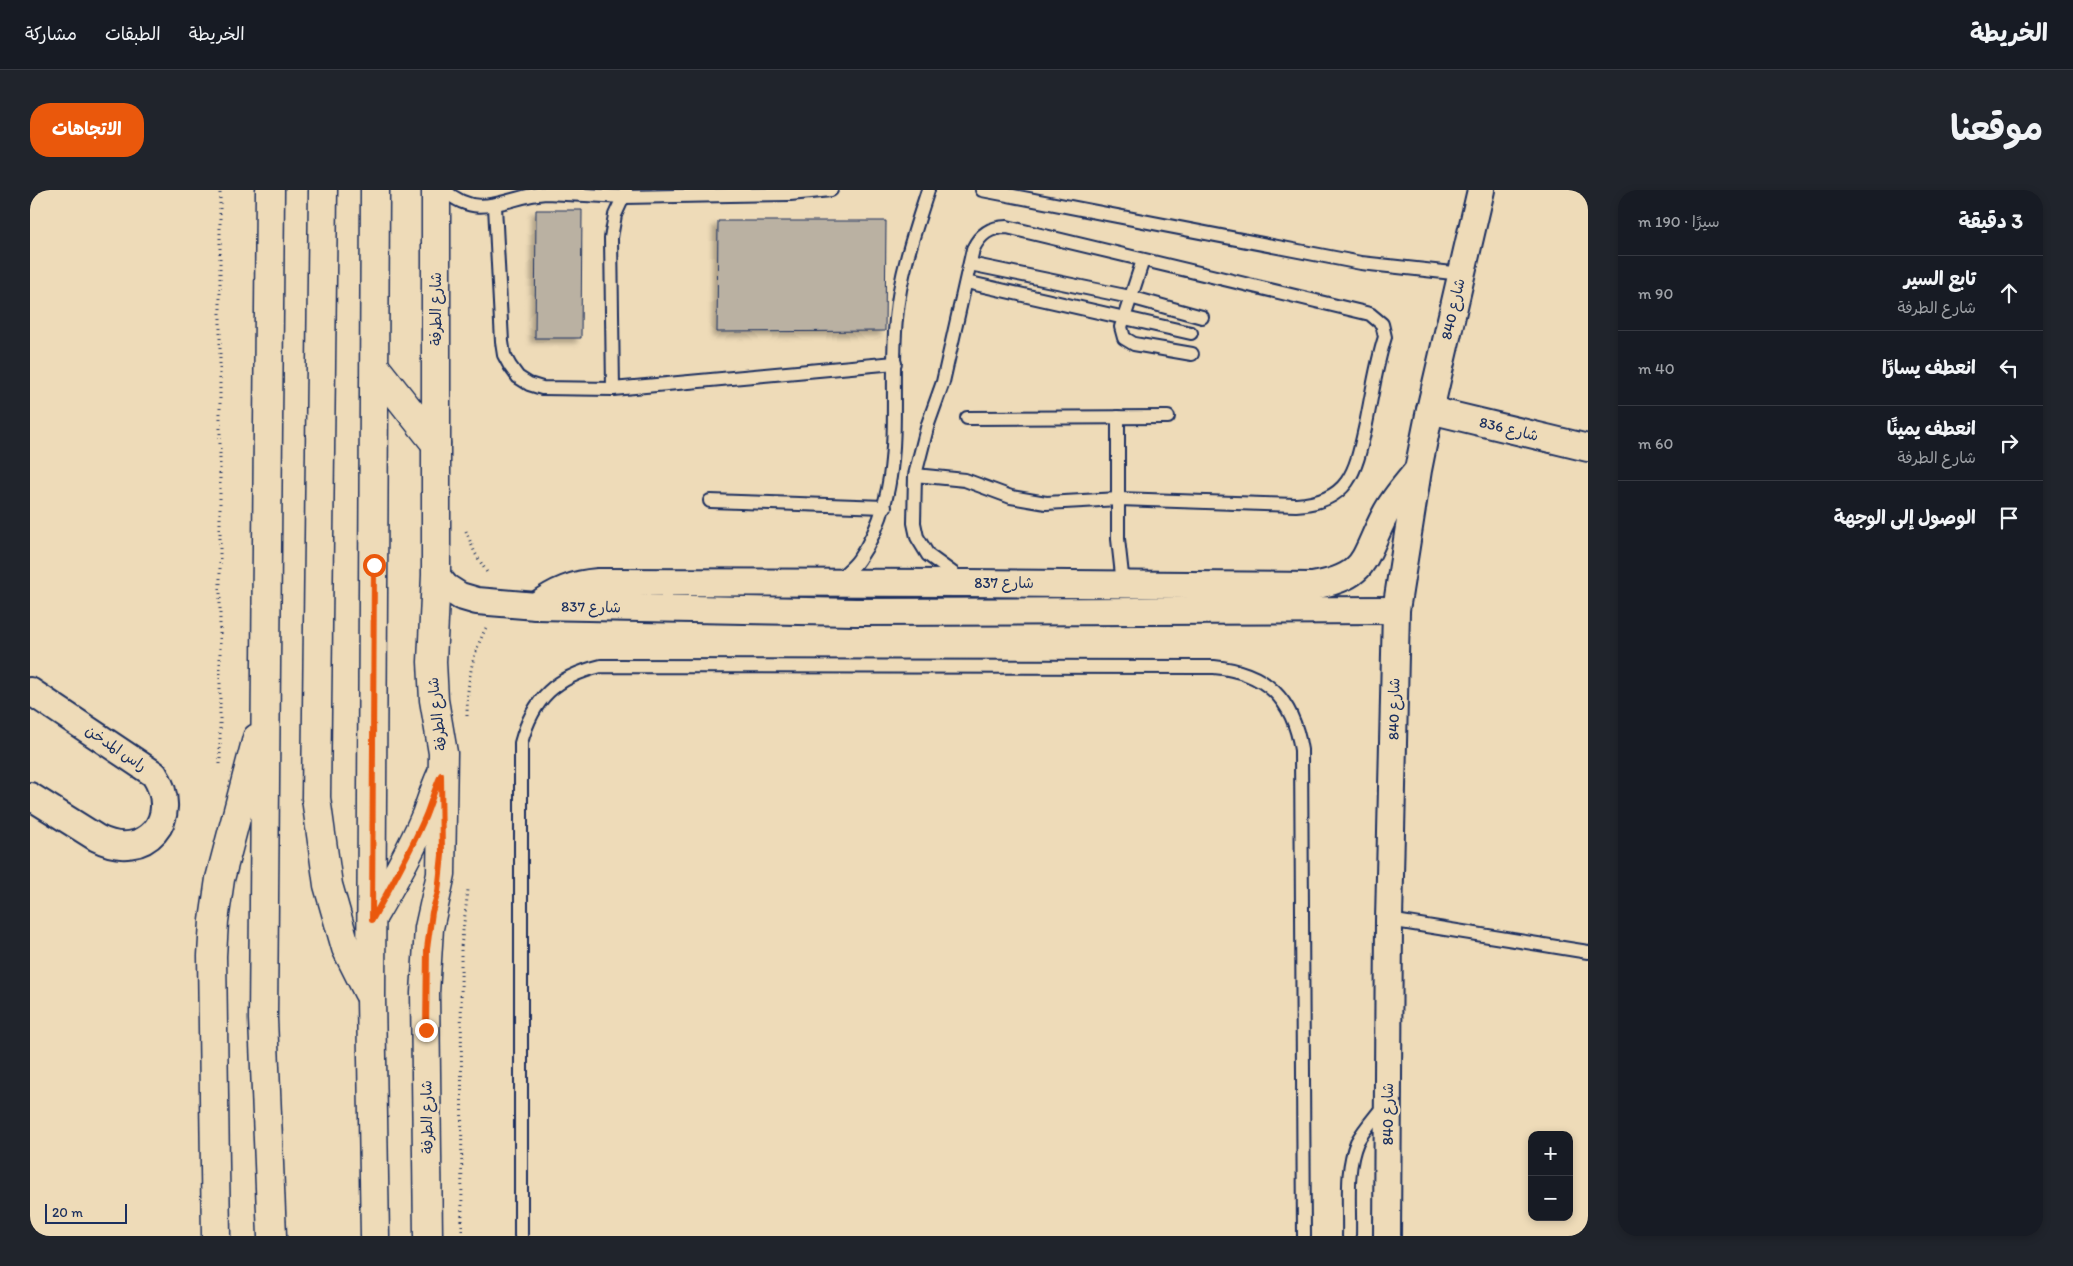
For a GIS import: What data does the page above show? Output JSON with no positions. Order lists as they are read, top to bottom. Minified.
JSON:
{"streets":{"main road":["شارع الطرفة"],"street":["شارع 840","شارع 836","شارع 837","راس المدخن"]},"crossings":[["شارع الطرفة","شارع 837"],["شارع 840","شارع 836"],["شارع 840","شارع 837"]],"scale_bar":"20 m","page":{"header":"الخريطة","nav":["الخريطة","الطبقات","مشاركة"],"title":"موقعنا","buttons":"الاتجاهات","heading":["3 دقيقة","سيرًا · 190 m"],"list":[["تابع السير","شارع الطرفة","90 m"],["انعطف يسارًا","40 m"],["انعطف يمينًا","شارع الطرفة","60 m"],"الوصول إلى الوجهة"],"map_buttons":["+","−"],"scale":"20 m"}}
